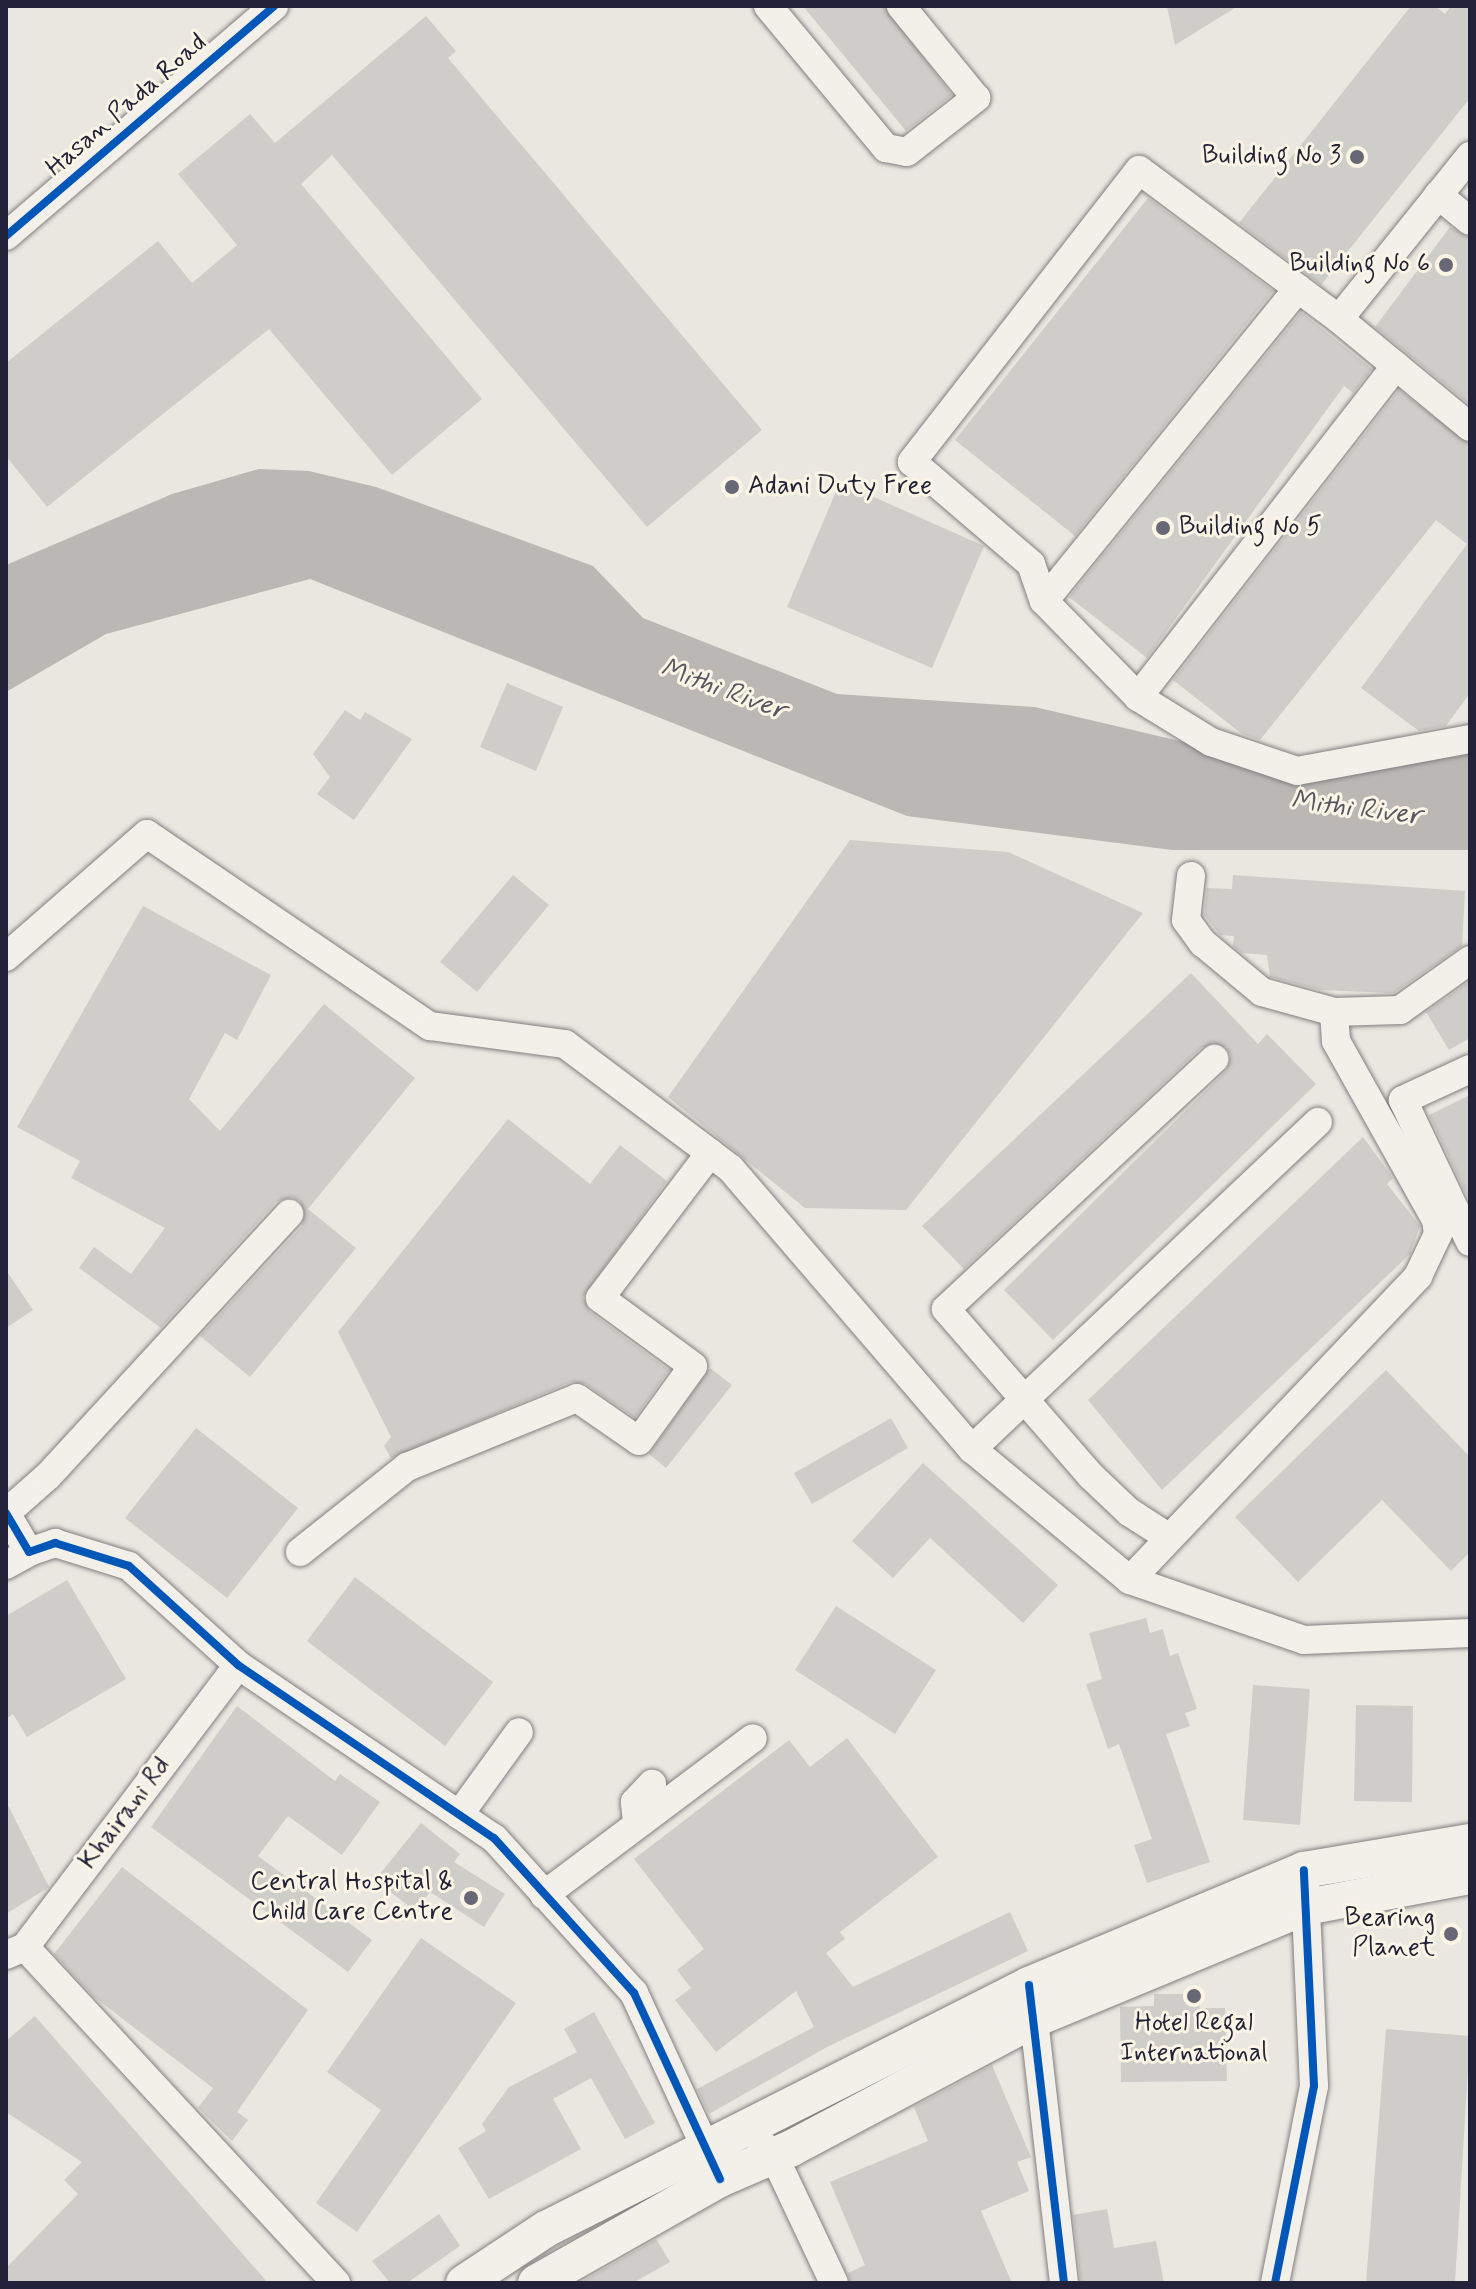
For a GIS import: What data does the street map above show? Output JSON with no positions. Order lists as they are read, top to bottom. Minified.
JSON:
{"streets":{"street":["Hasan Pada Road","Khairani Rd"]},"water":["Mithi River"],"places":["Building No 3","Building No 6","Adani Duty Free","Building No 5","Central Hospital & Child Care Centre","Bearing Planet","Hotel Regal International"]}
